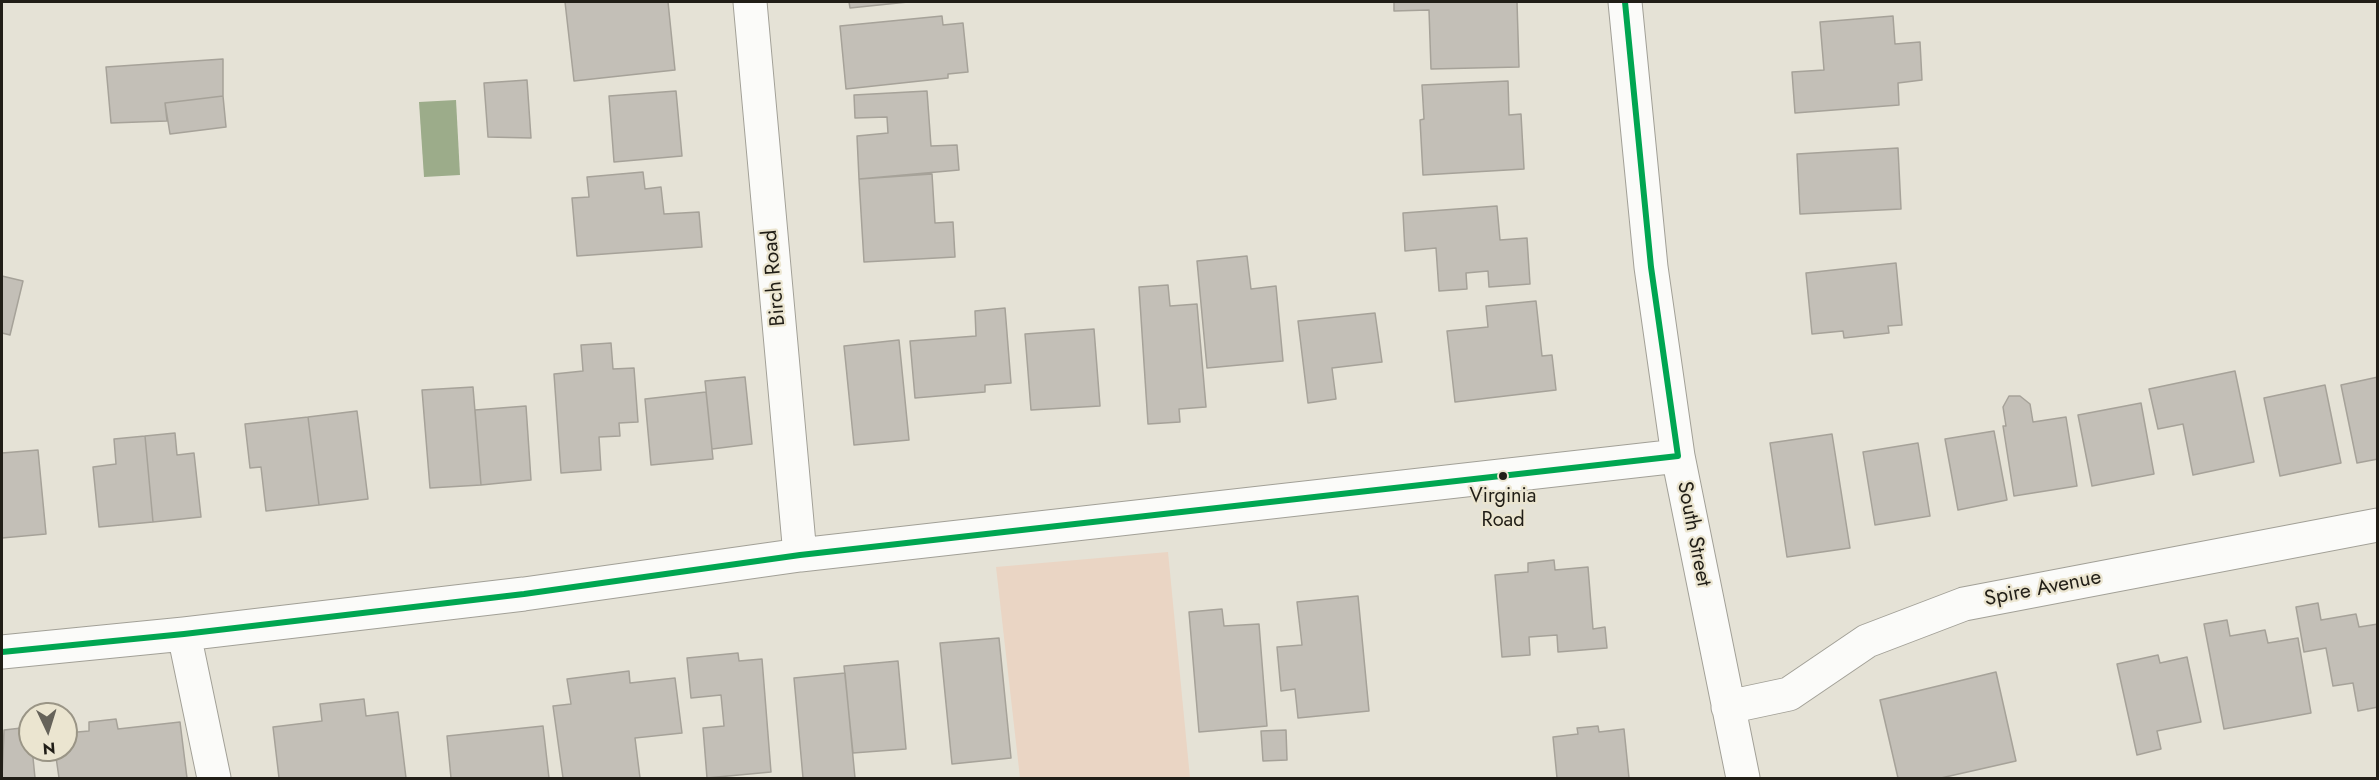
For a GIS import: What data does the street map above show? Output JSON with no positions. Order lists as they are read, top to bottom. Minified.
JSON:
{"streets":{"street":["Birch Road","South Street","Spire Avenue"]},"crossings":[["South Street","Spire Avenue"]],"places":["Virginia Road"],"north":"bottom"}
